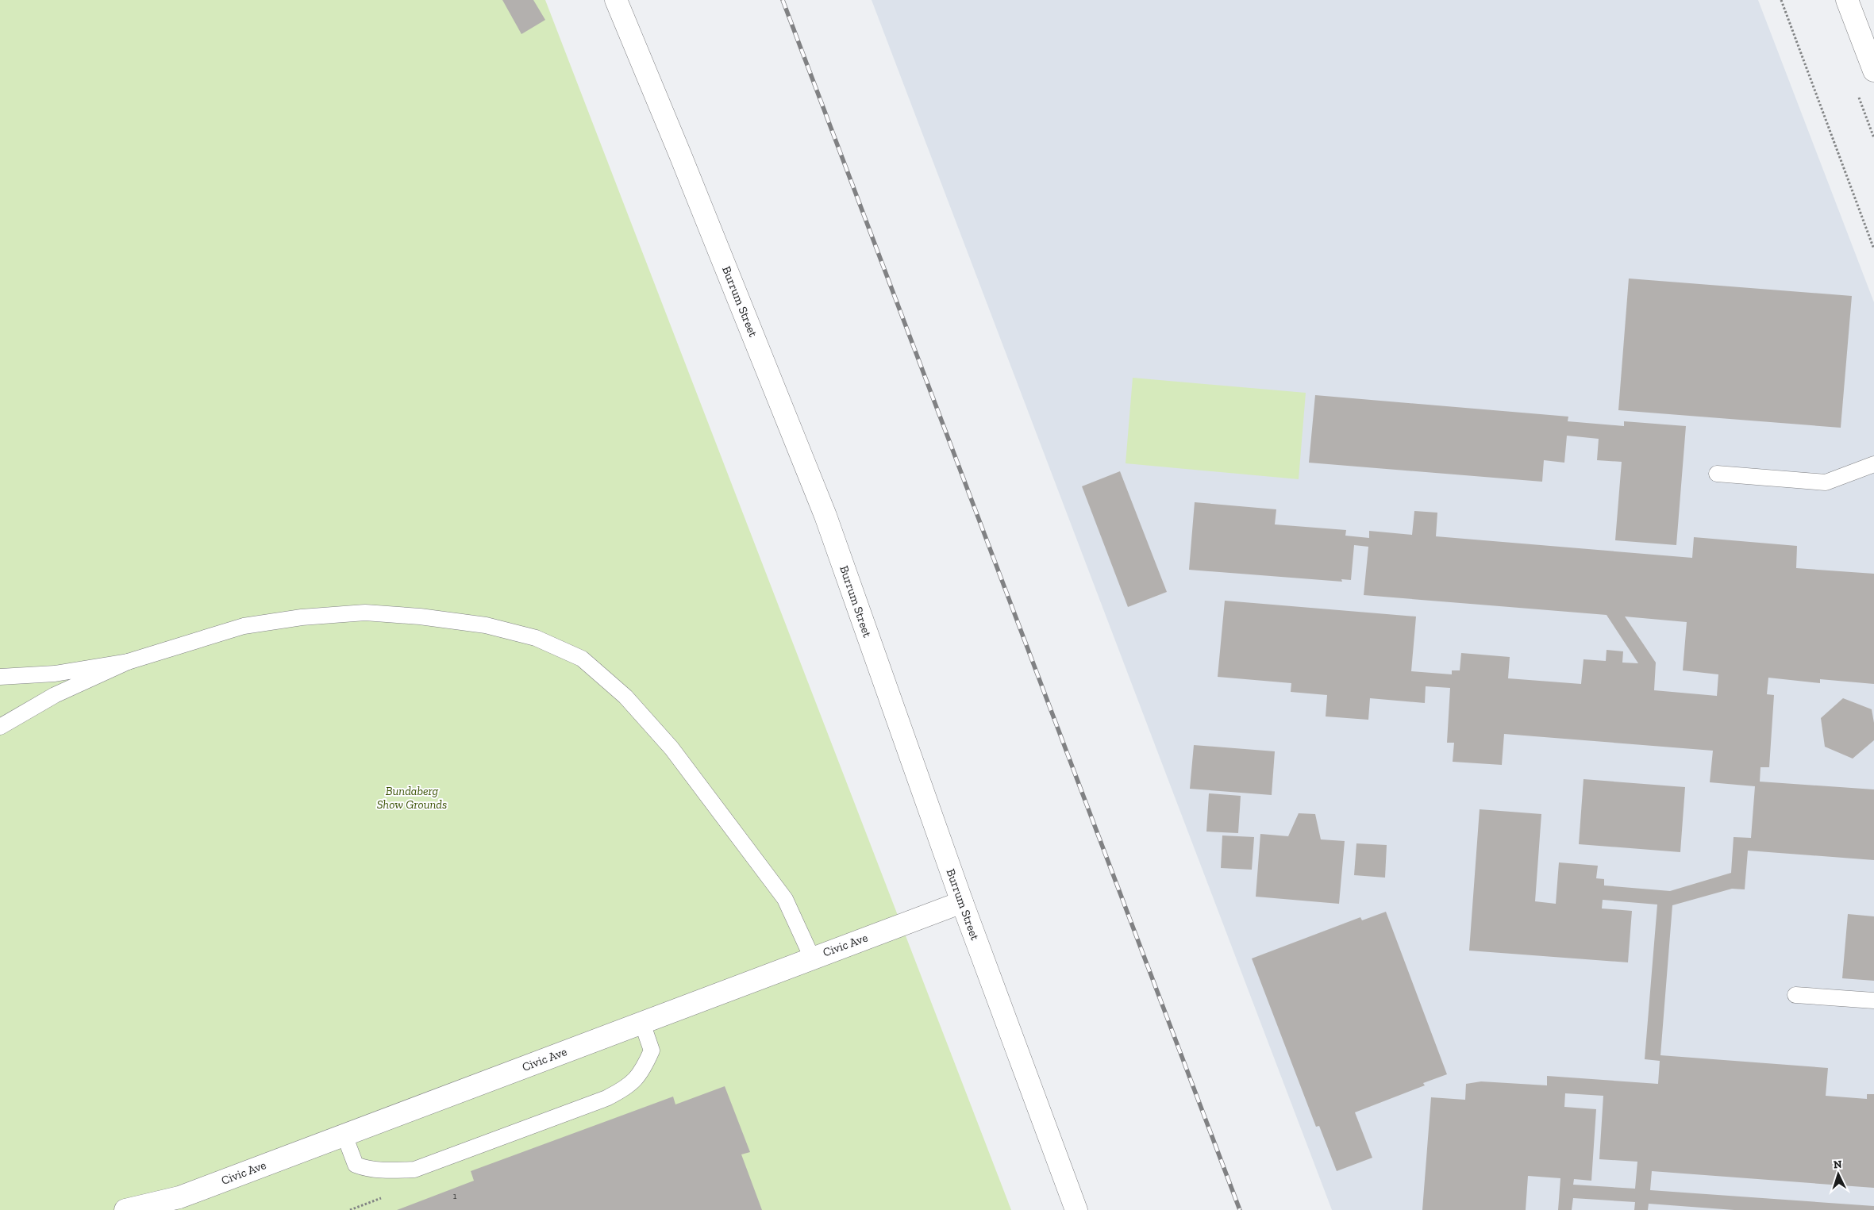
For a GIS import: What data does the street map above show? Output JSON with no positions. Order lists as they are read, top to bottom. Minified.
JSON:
{"streets":{"street":["Burrum Street","Civic Ave"]},"crossings":[["Burrum Street","Civic Ave"]],"parks":["Bundaberg Show Grounds"],"house_numbers":["1"],"north":"top"}
